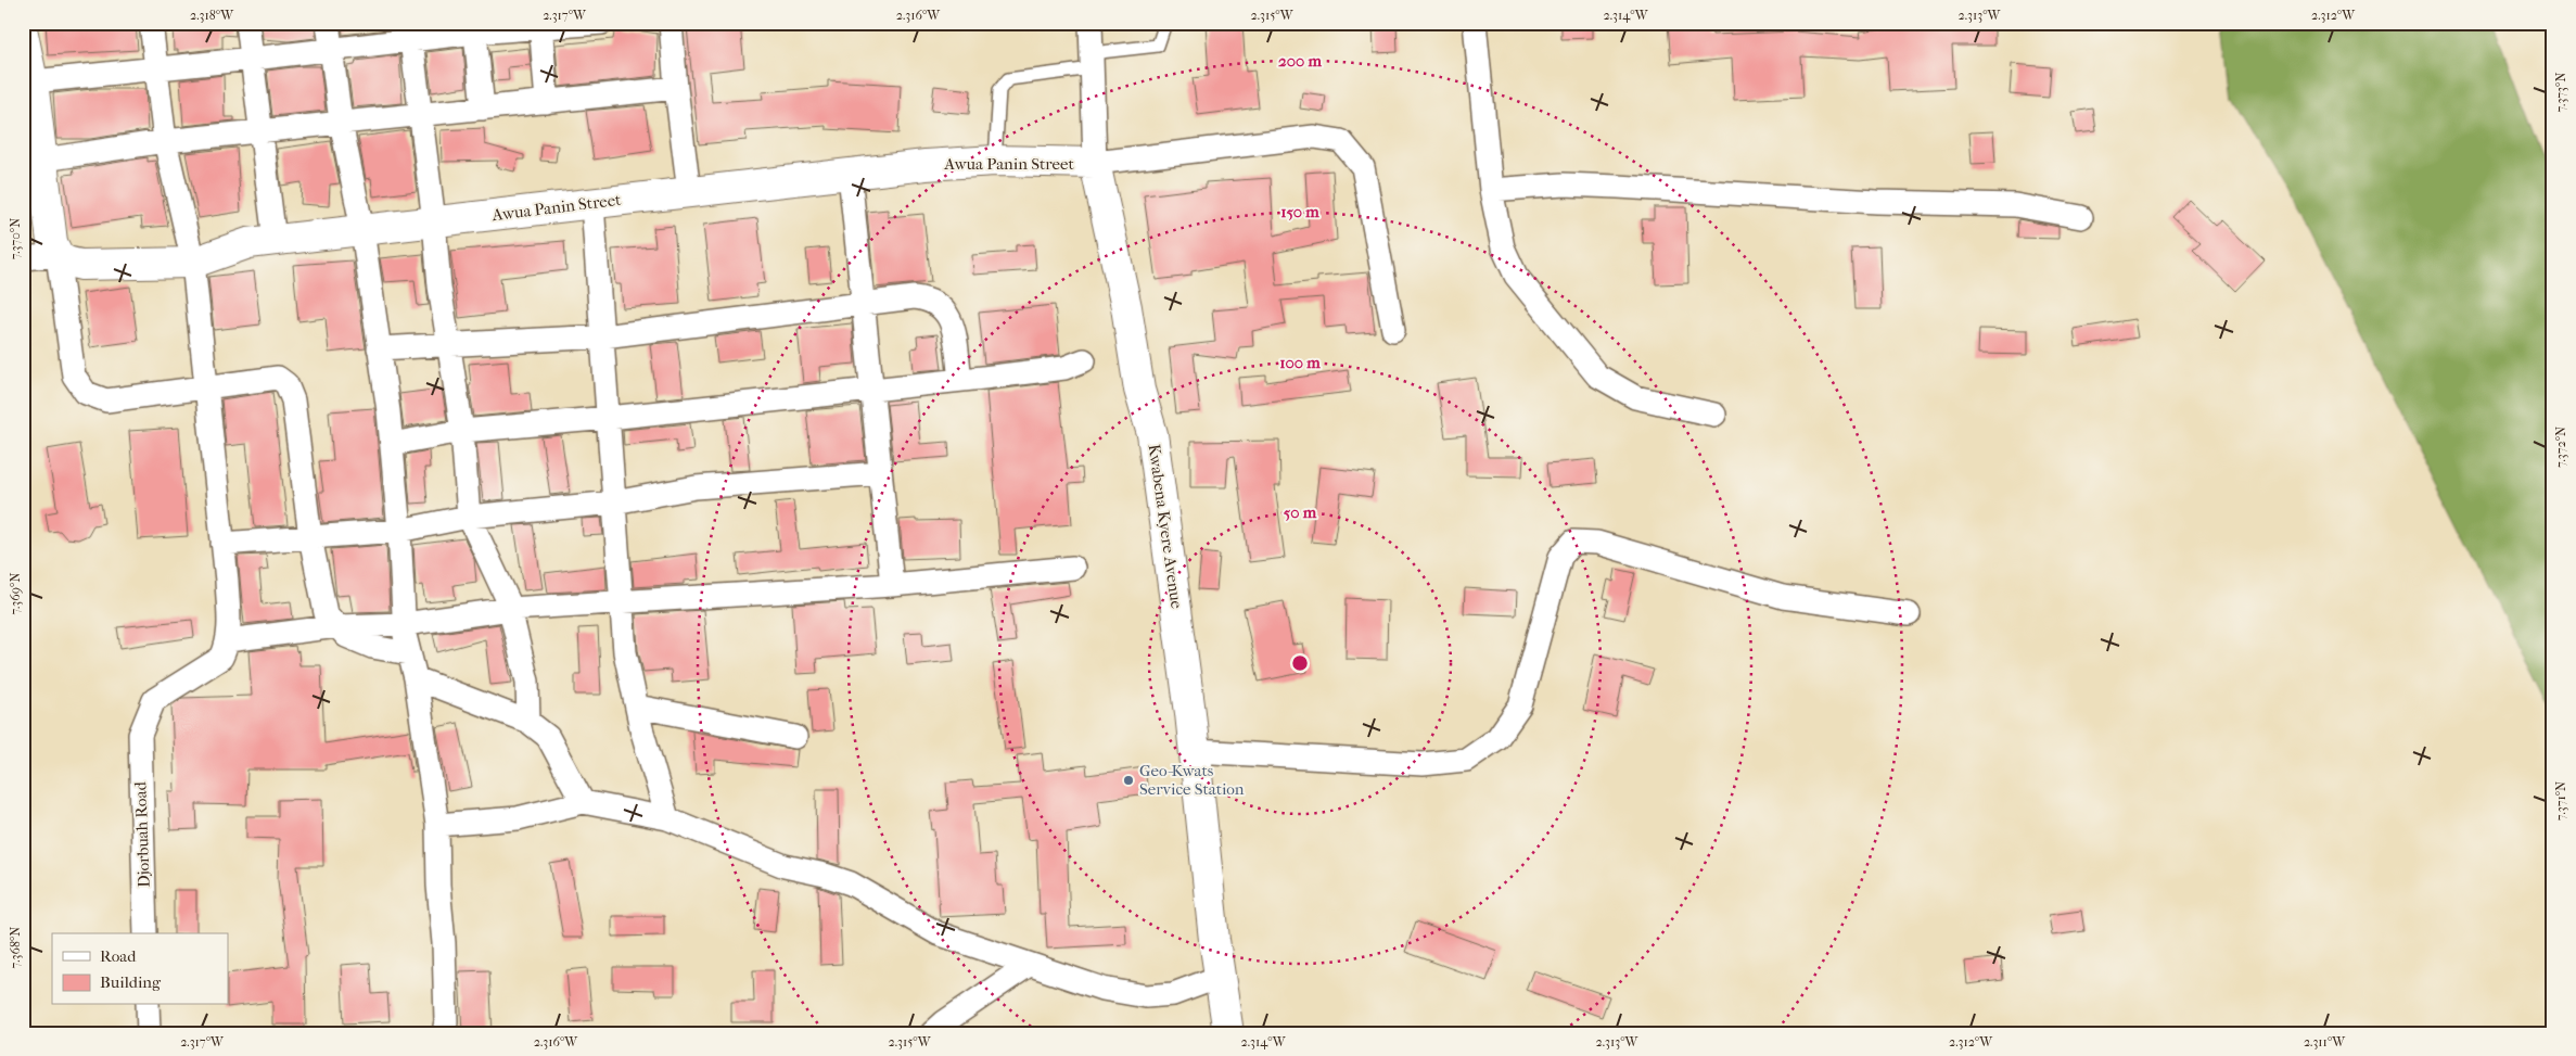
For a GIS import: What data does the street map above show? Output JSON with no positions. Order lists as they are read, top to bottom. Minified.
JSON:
{"streets":{"main road":["Awua Panin Street","Kwabena Kyere Avenue"],"street":["Djorbuah Road"]},"crossings":[["Awua Panin Street","Kwabena Kyere Avenue"]],"places":["Geo-Kwats Service Station"],"legend":["Road","Building"],"coordinates":["2.318°W","2.317°W","2.316°W","2.315°W","2.314°W","2.313°W","2.312°W","7.373°N","7.370°N","7.372°N","7.369°N","7.371°N","7.368°N","2.311°W"],"rings":["200 m","150 m","100 m","50 m"]}
